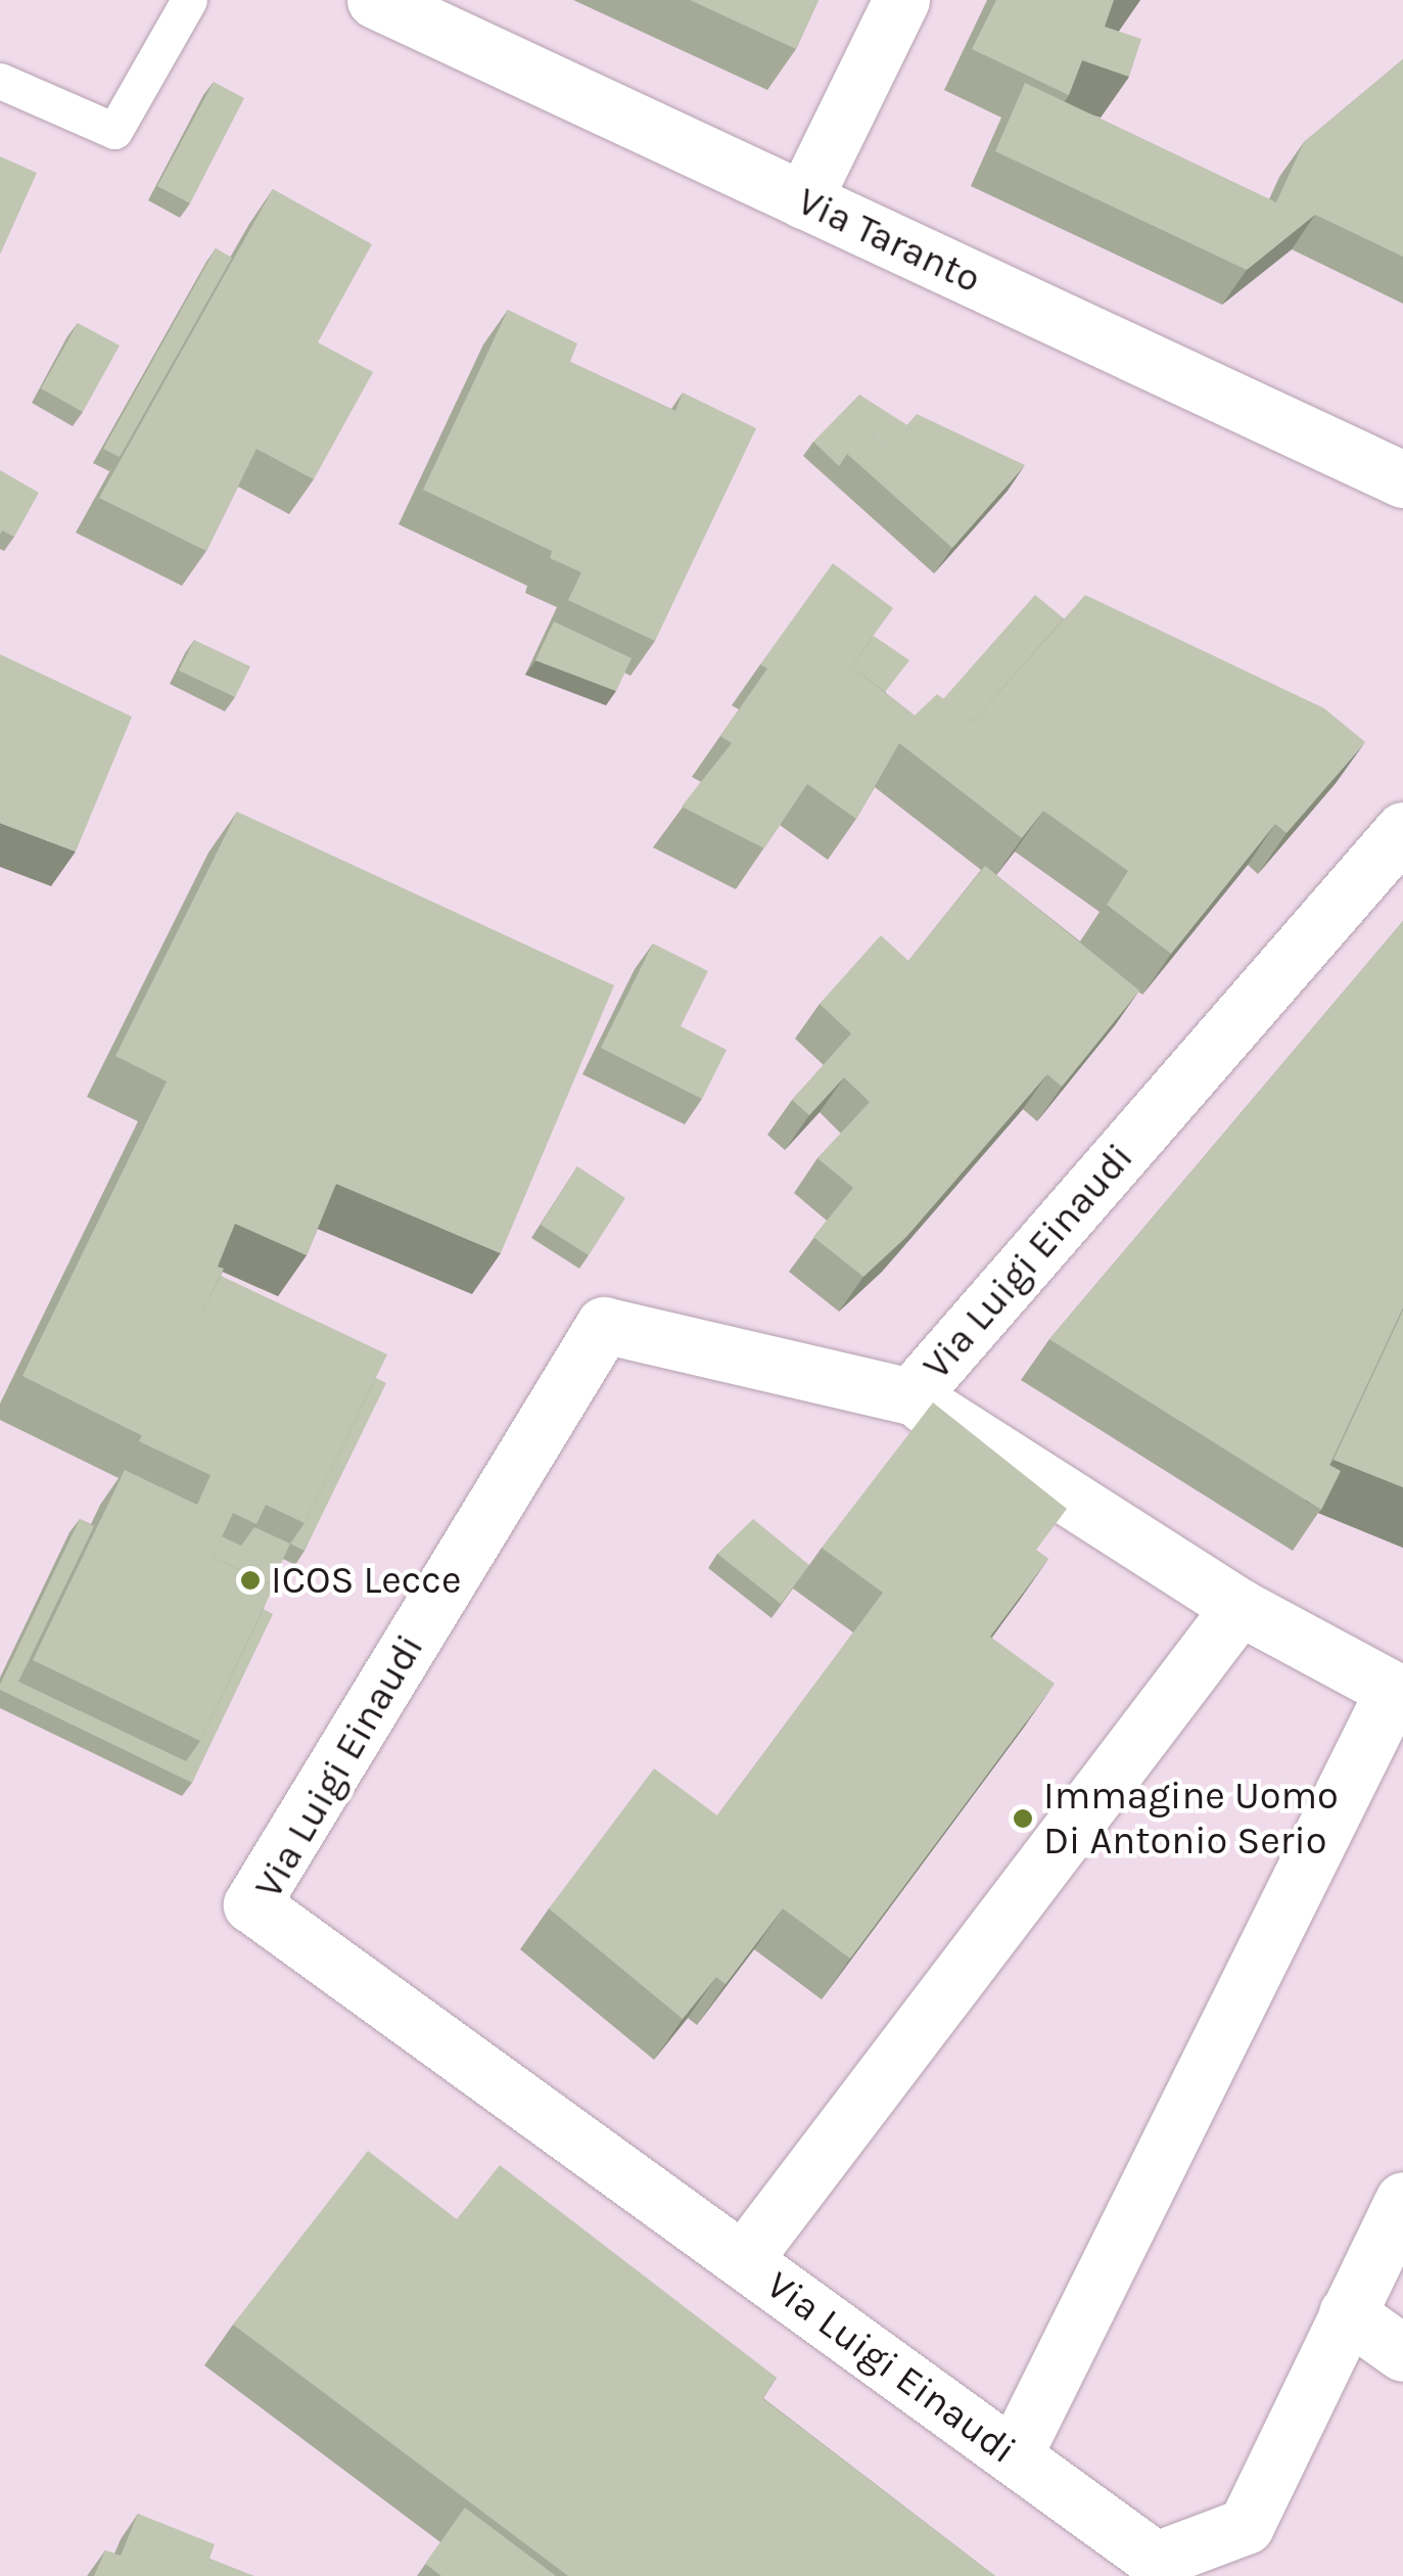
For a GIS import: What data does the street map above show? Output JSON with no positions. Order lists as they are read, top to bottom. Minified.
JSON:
{"streets":{"street":["Via Taranto","Via Luigi Einaudi"]},"places":["ICOS Lecce","Immagine Uomo Di Antonio Serio"]}
